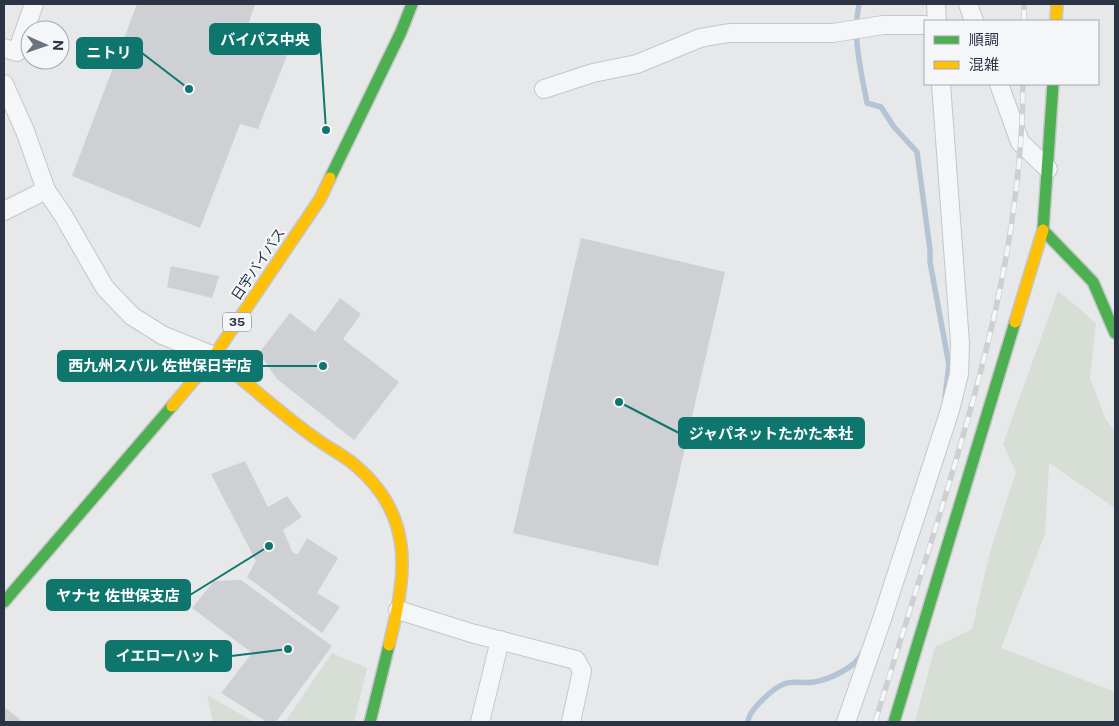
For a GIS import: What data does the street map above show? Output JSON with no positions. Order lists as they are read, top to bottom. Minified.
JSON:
{"streets":{"main road":["日宇バイパス","35"]},"places":["ニトリ","バイパス中央","西九州スバル 佐世保日宇店","ジャパネットたかた本社","ヤナセ 佐世保支店","イエローハット"],"legend":["順調","混雑"],"north":"right"}
